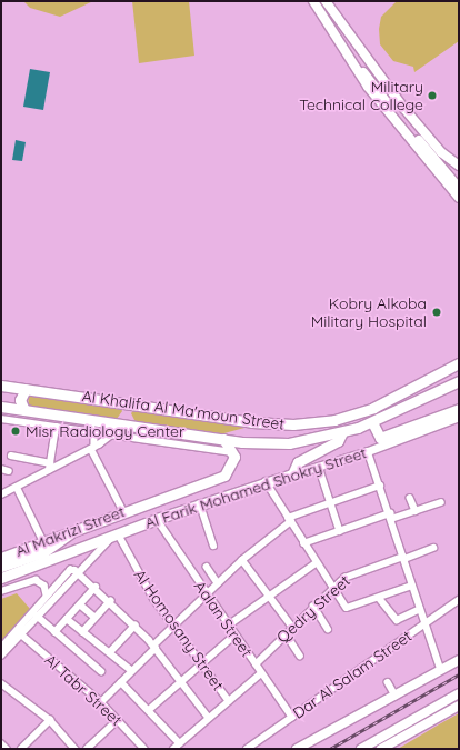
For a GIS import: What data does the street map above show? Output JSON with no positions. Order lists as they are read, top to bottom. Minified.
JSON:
{"streets":{"main road":["Al Khalifa Al Ma'moun Street","Al Farik Mohamed Shokry Street","Al Makrizi Street"],"street":["Qedry Street","Aalan Street","Al Homosany Street","Dar Al Salam Street","Al Tabr Street"]},"crossings":[["Al Farik Mohamed Shokry Street","Al Makrizi Street"],["Al Farik Mohamed Shokry Street","Aalan Street"],["Al Farik Mohamed Shokry Street","Al Homosany Street"],["Qedry Street","Aalan Street"],["Aalan Street","Dar Al Salam Street"]],"places":["Military Technical College","Kobry Alkoba Military Hospital","Misr Radiology Center"]}
